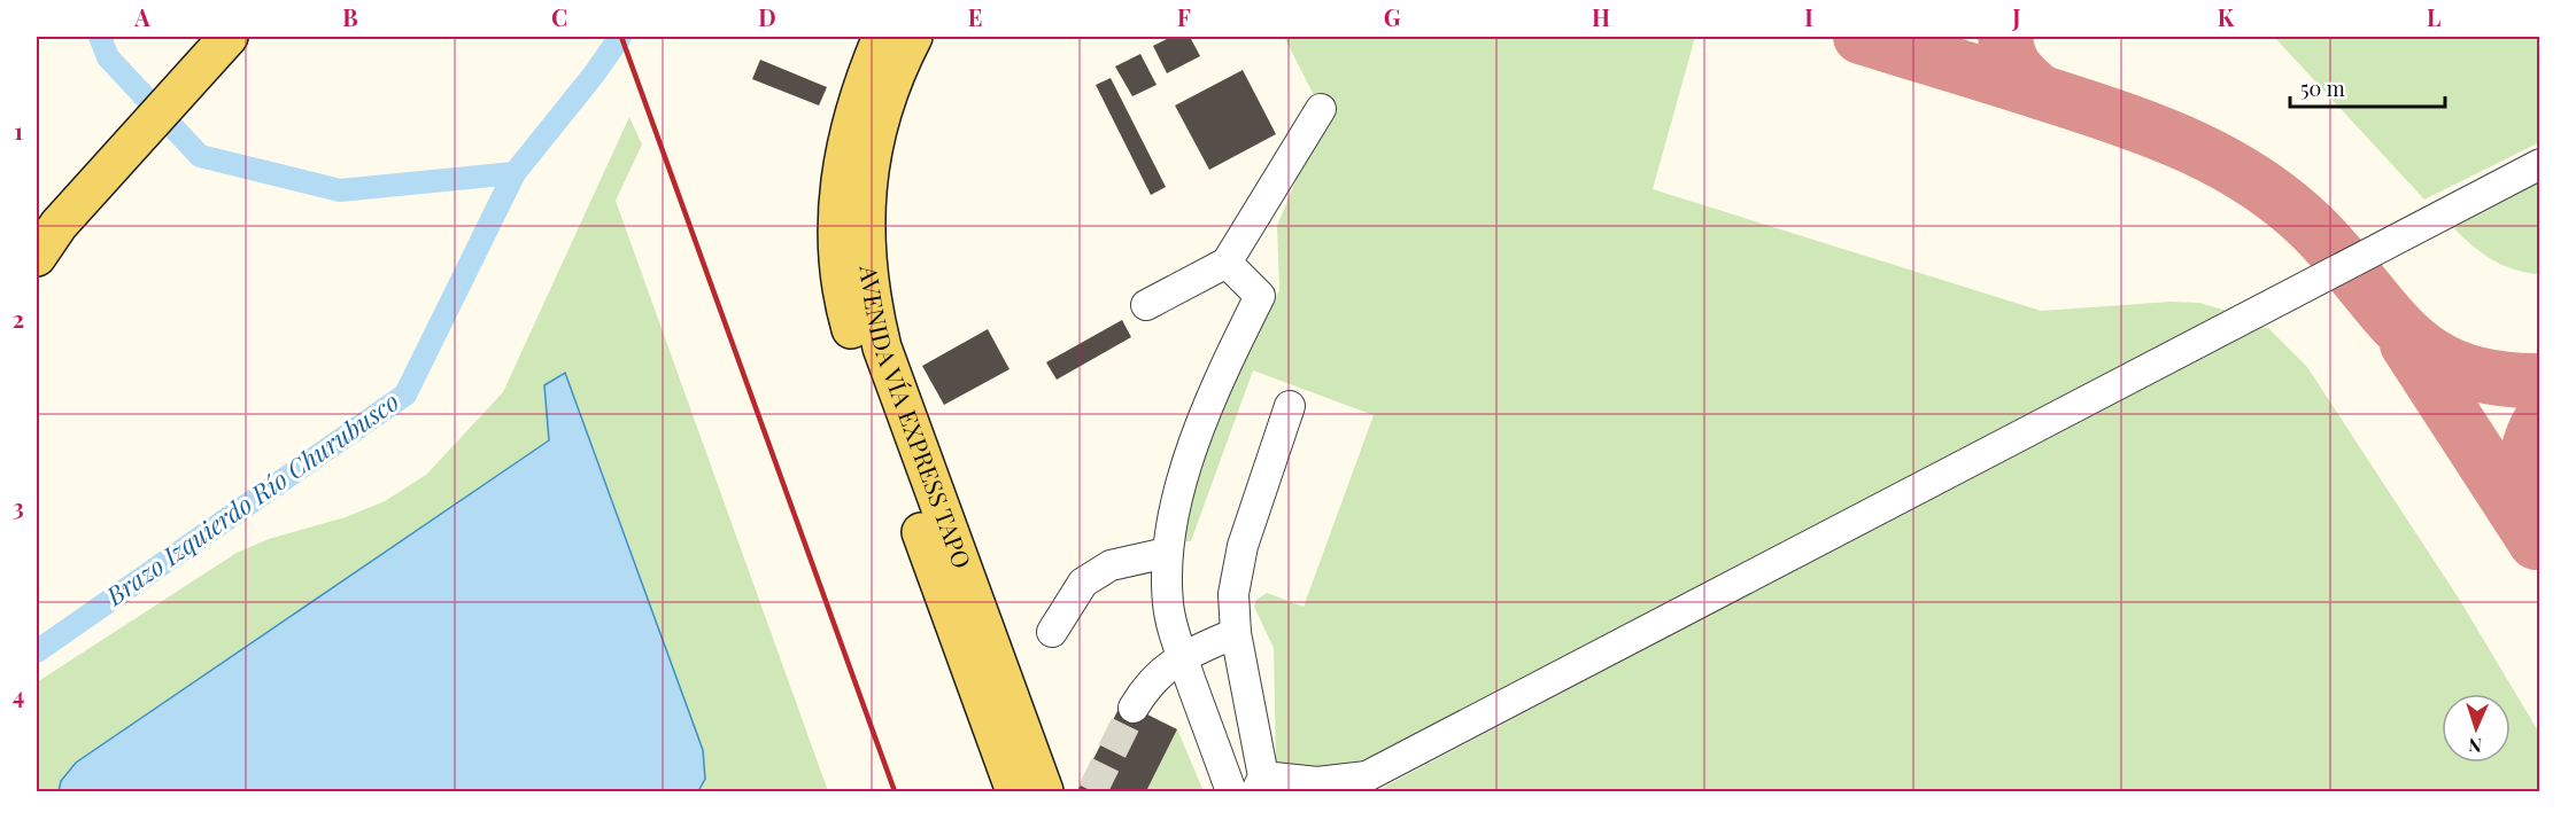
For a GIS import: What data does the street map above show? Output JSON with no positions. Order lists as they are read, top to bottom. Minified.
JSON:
{"streets":{"main road":["AVENIDA VÍA EXPRESS TAPO"]},"water":["Brazo Izquierdo Río Churubusco"],"scale_bar":"50 m","north":"bottom","grid":{"columns":["A","B","C","D","E","F","G","H","I","J","K","L"],"rows":["1","2","3","4"]}}
